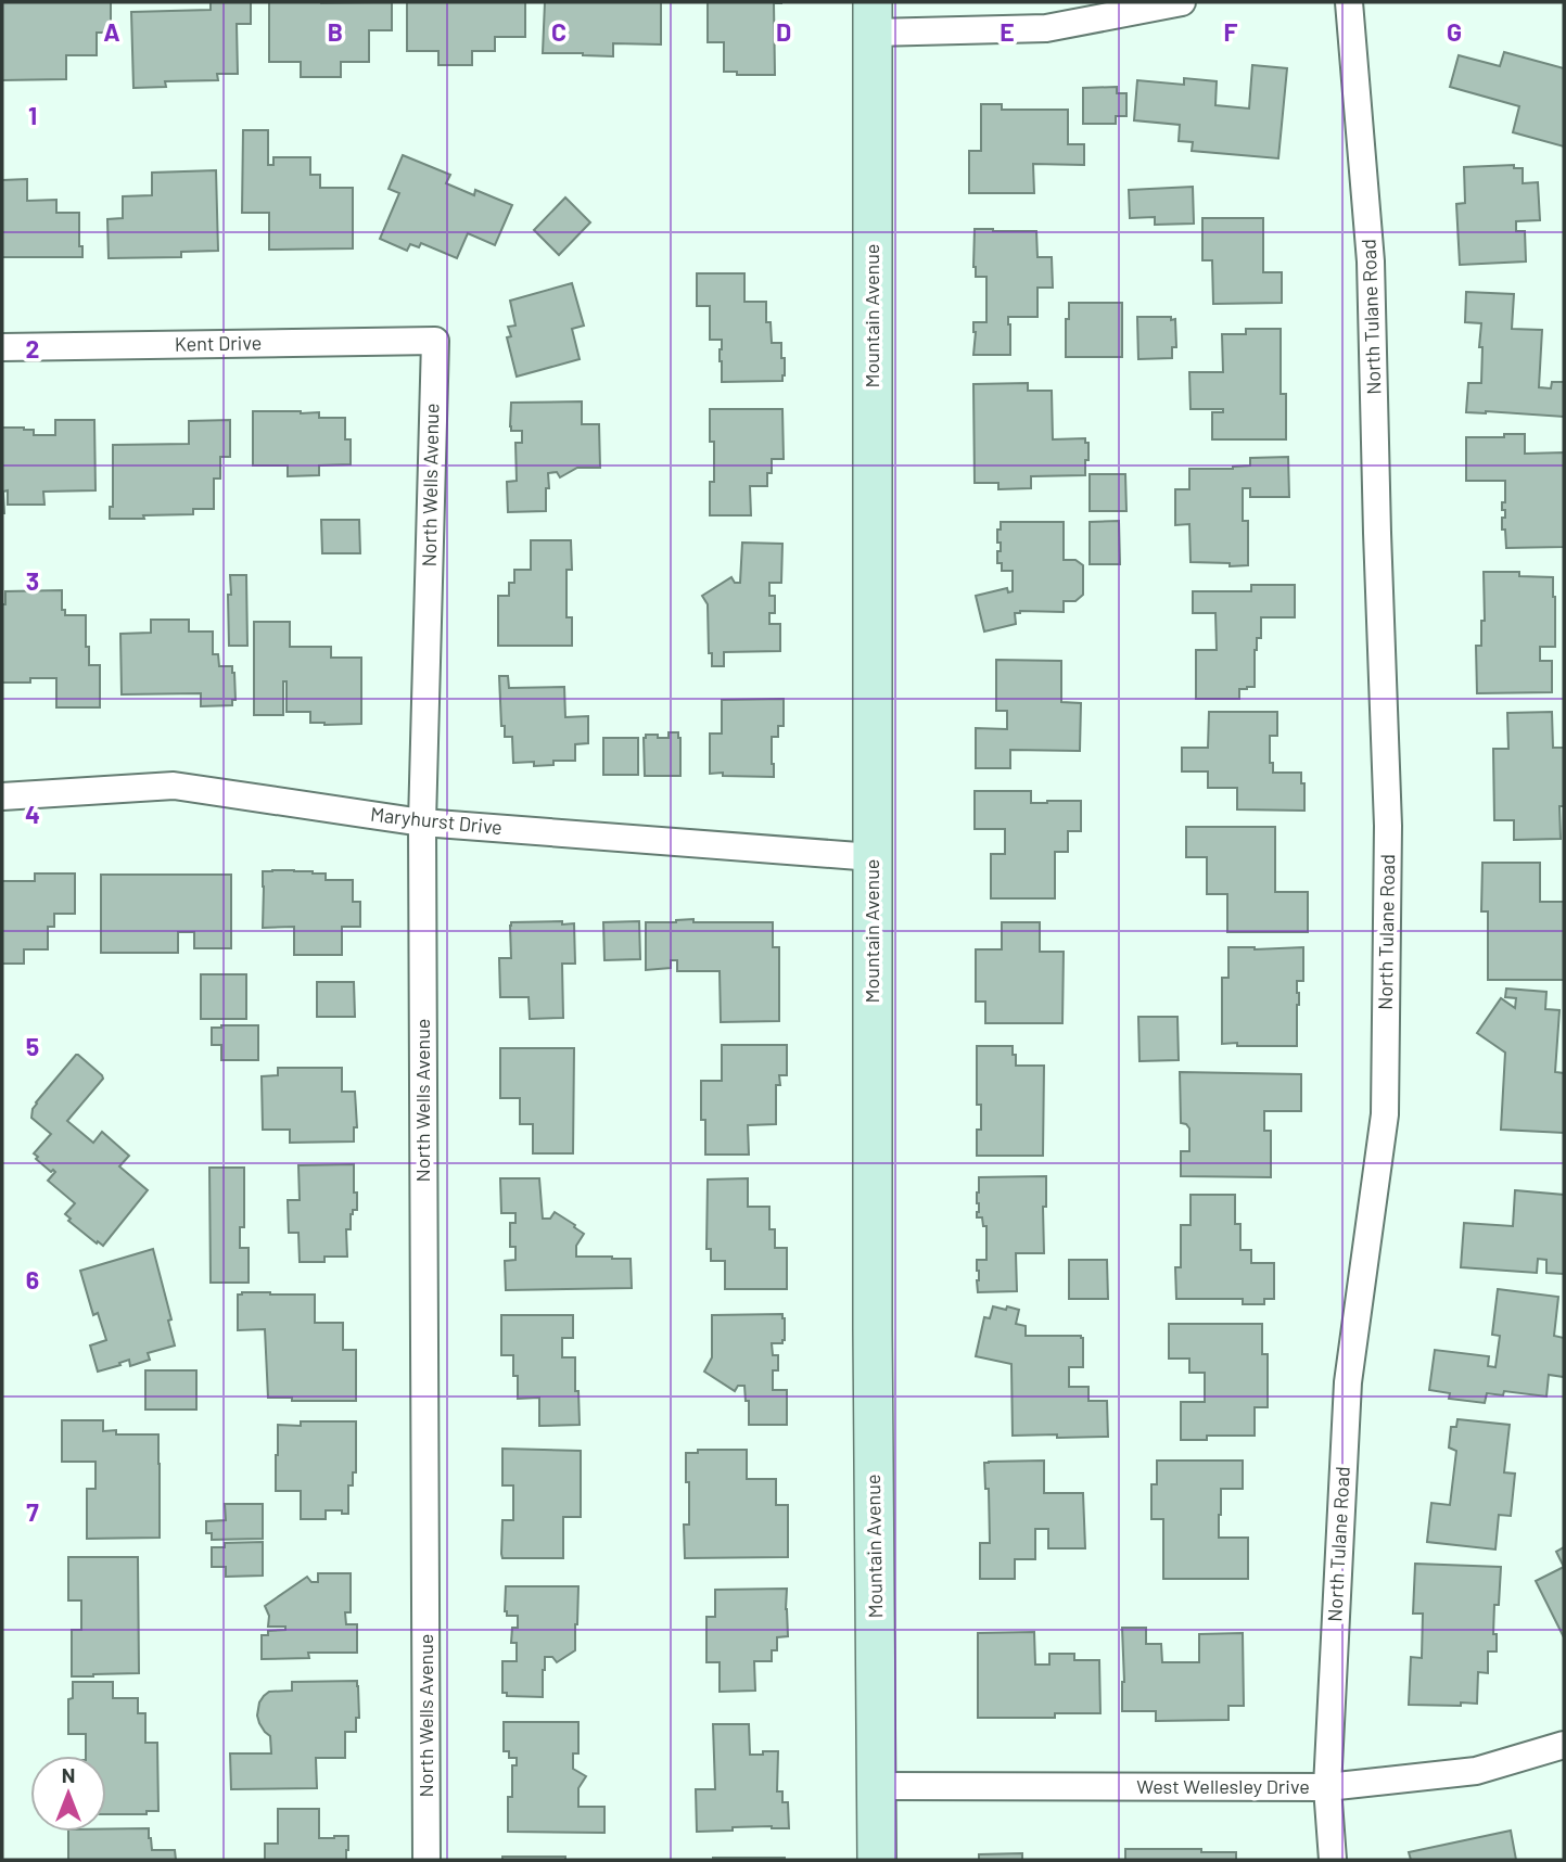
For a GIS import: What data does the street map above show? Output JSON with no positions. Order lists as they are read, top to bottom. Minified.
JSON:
{"streets":{"main road":["Mountain Avenue"],"street":["North Tulane Road","Kent Drive","North Wells Avenue","Maryhurst Drive","West Wellesley Drive"]},"crossings":[["Mountain Avenue","Maryhurst Drive"],["Mountain Avenue","West Wellesley Drive"],["North Tulane Road","West Wellesley Drive"],["Kent Drive","North Wells Avenue"],["North Wells Avenue","Maryhurst Drive"]],"north":"top","grid":{"columns":["A","B","C","D","E","F","G"],"rows":["1","2","3","4","5","6","7"]}}
